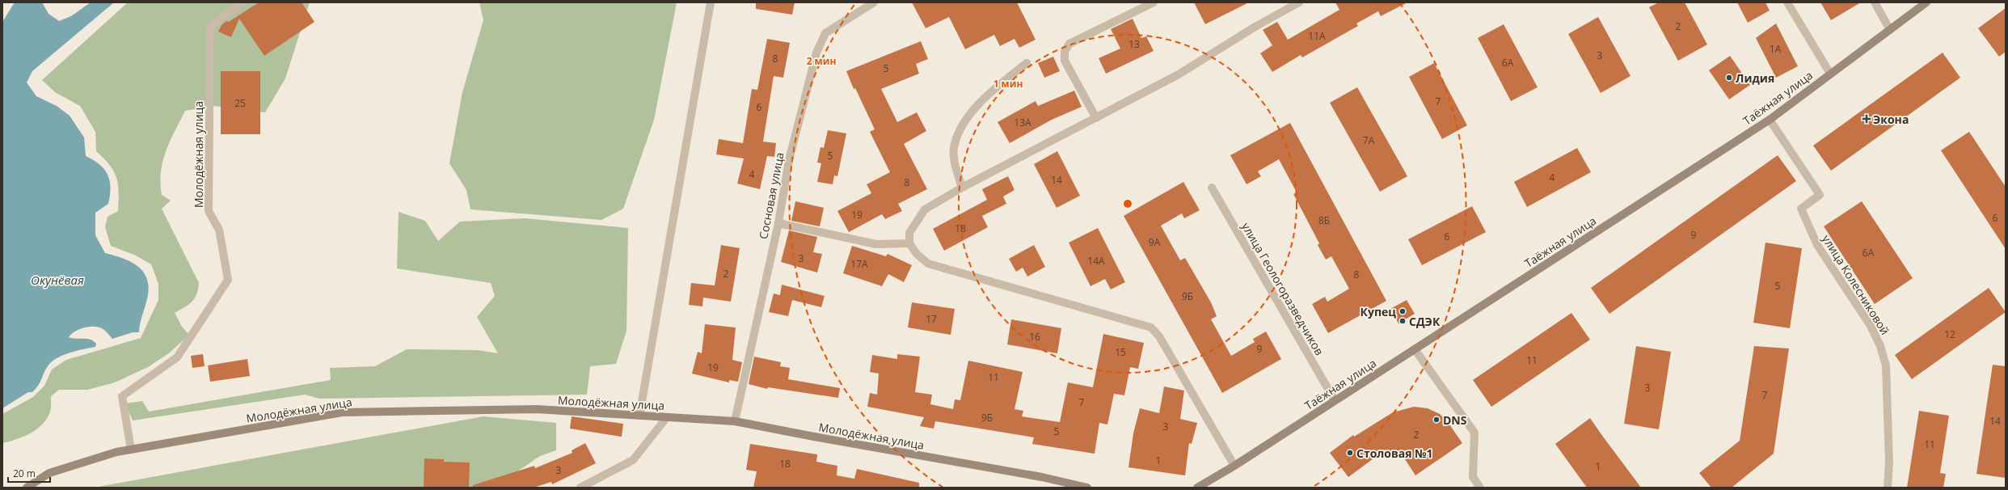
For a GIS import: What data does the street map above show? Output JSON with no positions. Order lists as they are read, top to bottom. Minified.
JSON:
{"streets":{"main road":["Таёжная улица","Молодёжная улица"],"street":["Сосновая улица","улица Колесниковой","улица Геологоразведчиков"]},"crossings":[["Таёжная улица","улица Колесниковой"],["Таёжная улица","улица Геологоразведчиков"],["Молодёжная улица","Сосновая улица"]],"water":["Окунёвая"],"places":{"other":["Лидия","Купец","СДЭК","DNS","Столовая №1"],"health":["Экона"]},"house_numbers":["2","11А","13","1А","3","8","6А","5","7","25","6","13А","7А","5","4","4","14","8","19","6","8Б","18","9","6","9А","6А","3","14А","17А","2","8","5","9Б","17","12","16","9","15","11","19","11","3","7","7","9Б","14","3","5","2","11","1","18","1","3"],"scale_bar":"20 m","rings":["2 мин","1 мин"]}
